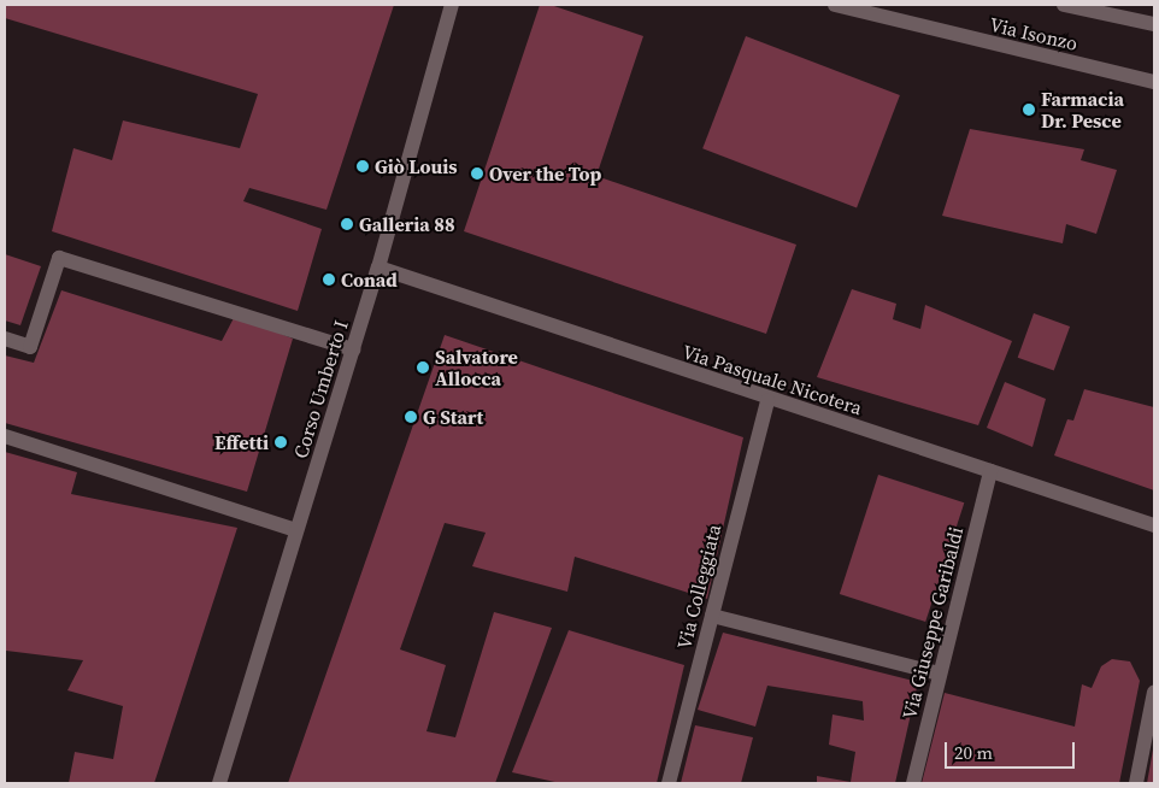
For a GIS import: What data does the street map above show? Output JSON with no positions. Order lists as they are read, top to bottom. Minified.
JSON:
{"streets":{"street":["Via Isonzo","Via Pasquale Nicotera","Corso Umberto I","Via Colleggiata","Via Giuseppe Garibaldi"]},"crossings":[["Via Pasquale Nicotera","Corso Umberto I"],["Via Pasquale Nicotera","Via Colleggiata"],["Via Pasquale Nicotera","Via Giuseppe Garibaldi"]],"places":["Farmacia Dr. Pesce","Giò Louis","Over the Top","Galleria 88","Conad","Salvatore Allocca","G Start","Effetti"],"scale_bar":"20 m"}
